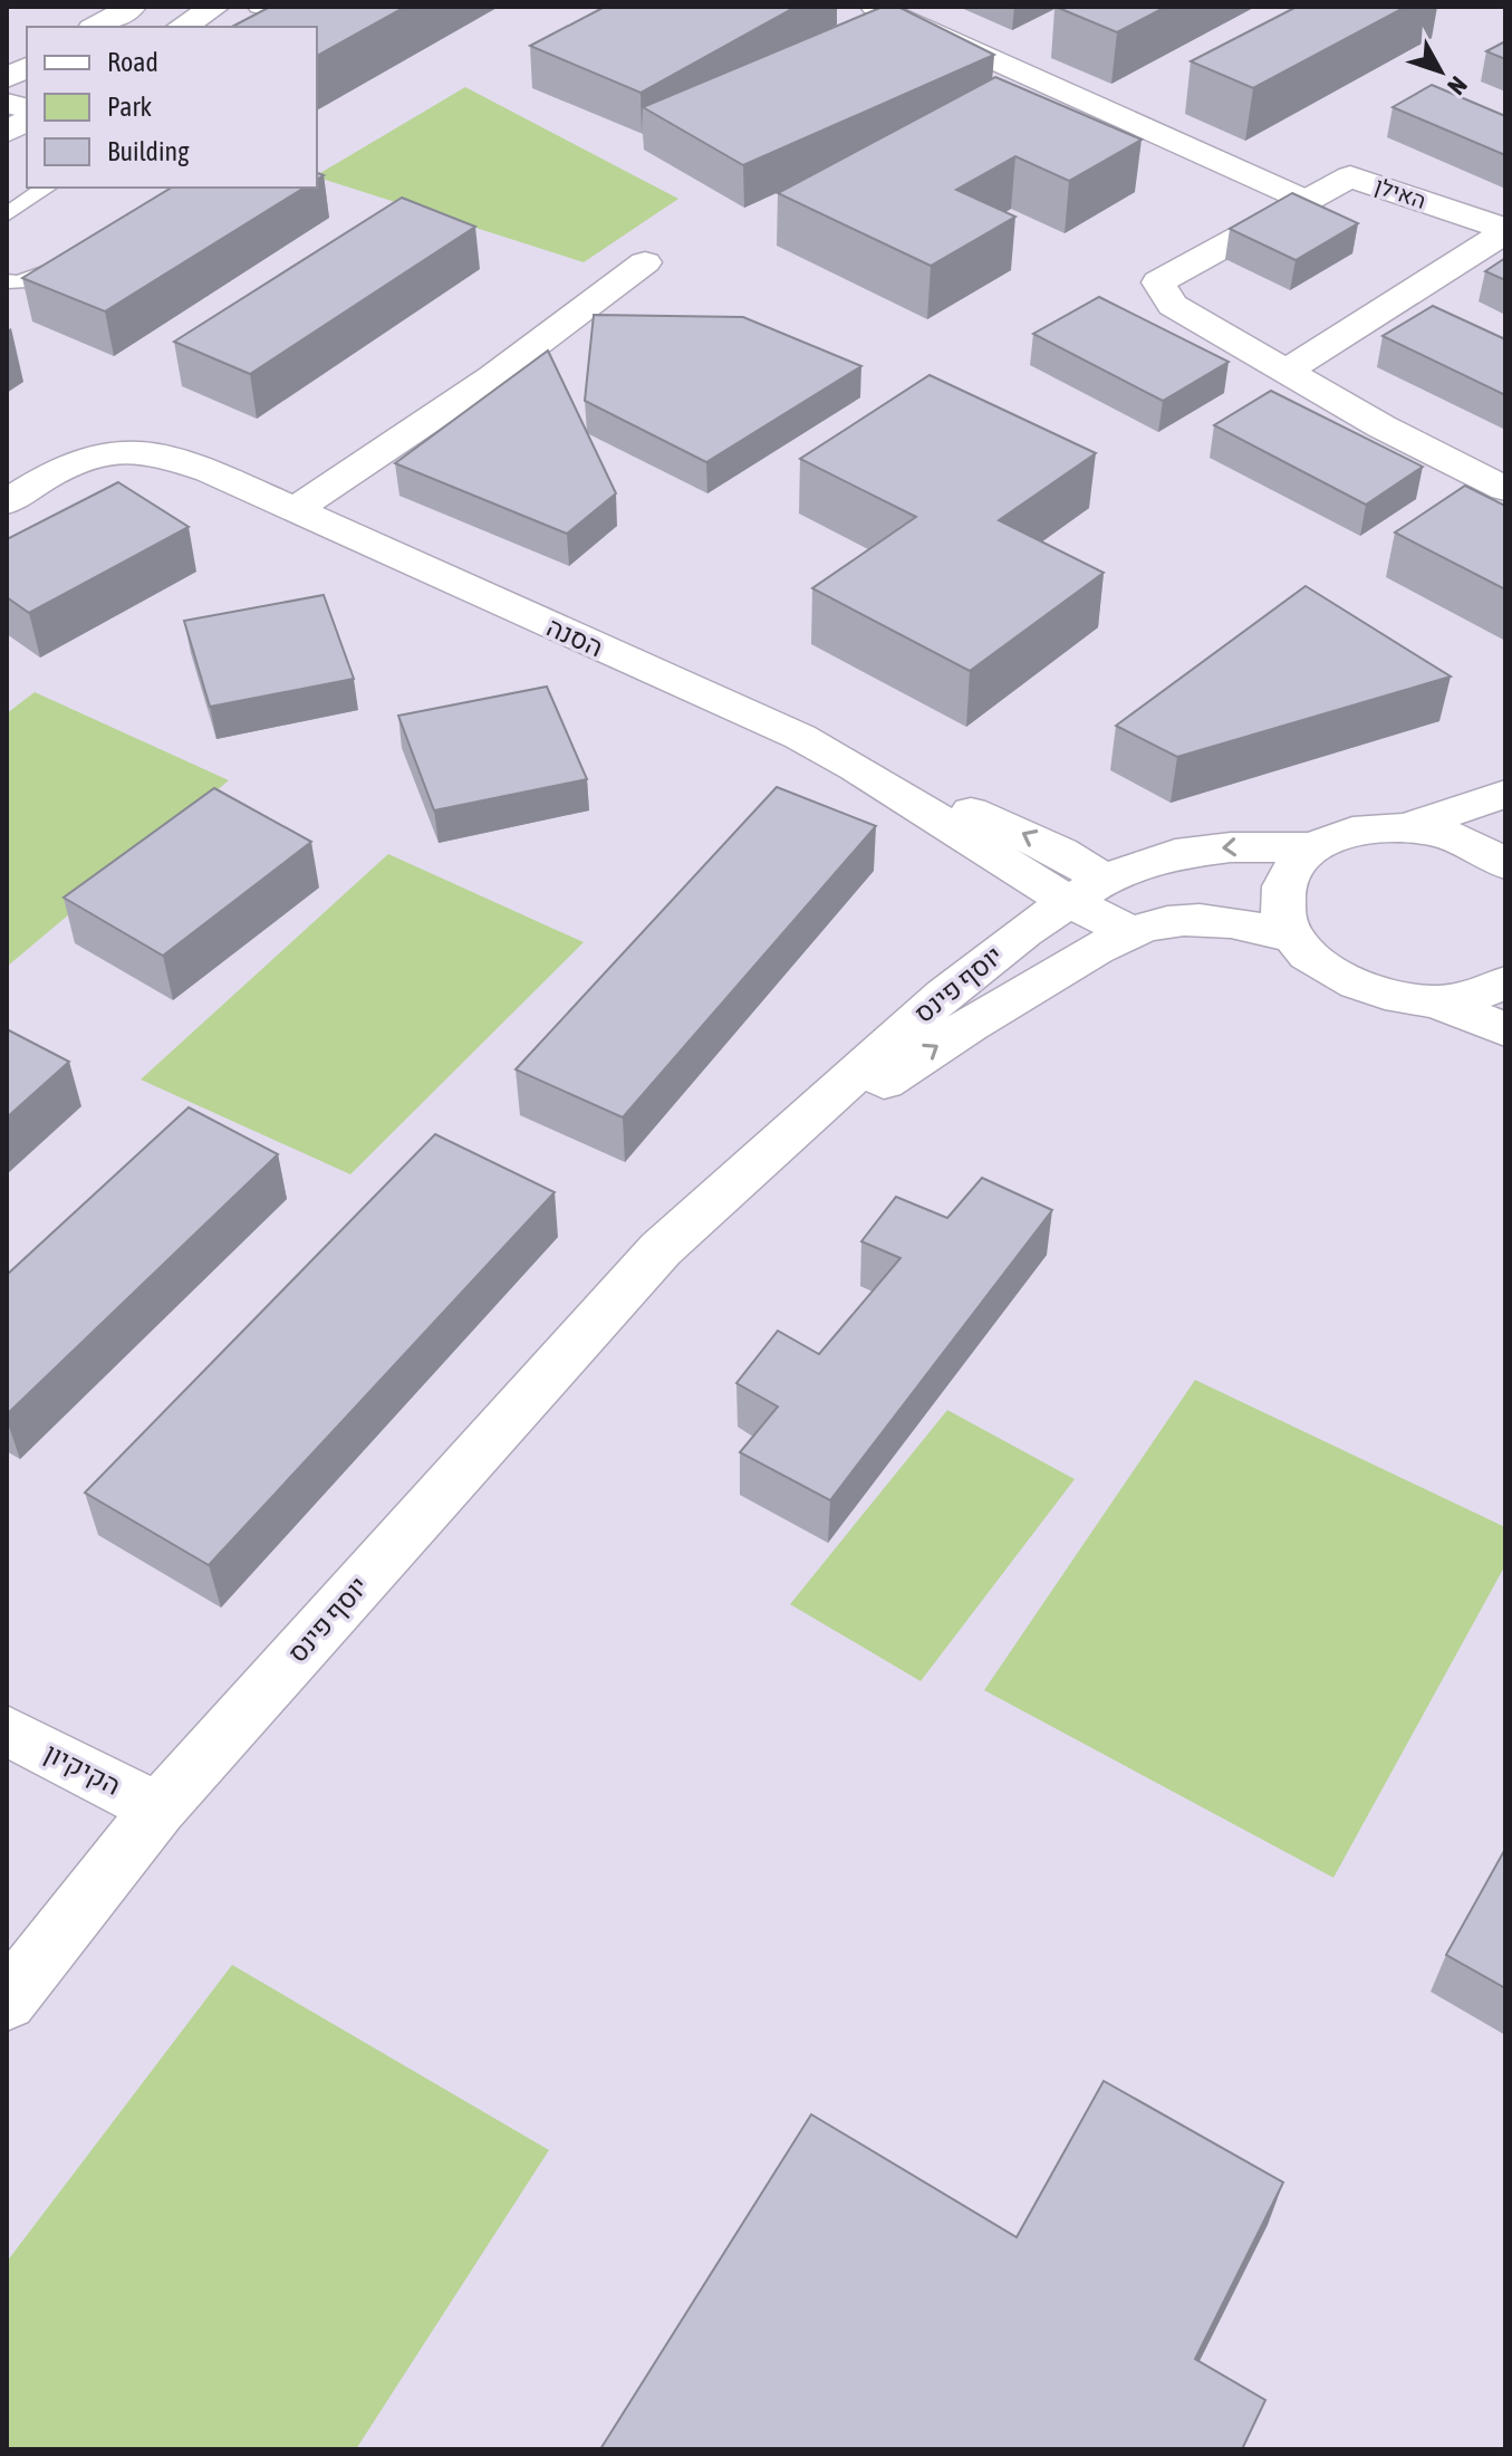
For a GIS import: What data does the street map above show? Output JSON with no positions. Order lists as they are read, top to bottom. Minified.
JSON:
{"streets":{"street":["האילן","הסנה","יוסף פינס","הקיקיון"]},"crossings":[["הסנה","יוסף פינס"],["יוסף פינס","הקיקיון"]],"legend":["Road","Park","Building"],"north":"bottom right"}
